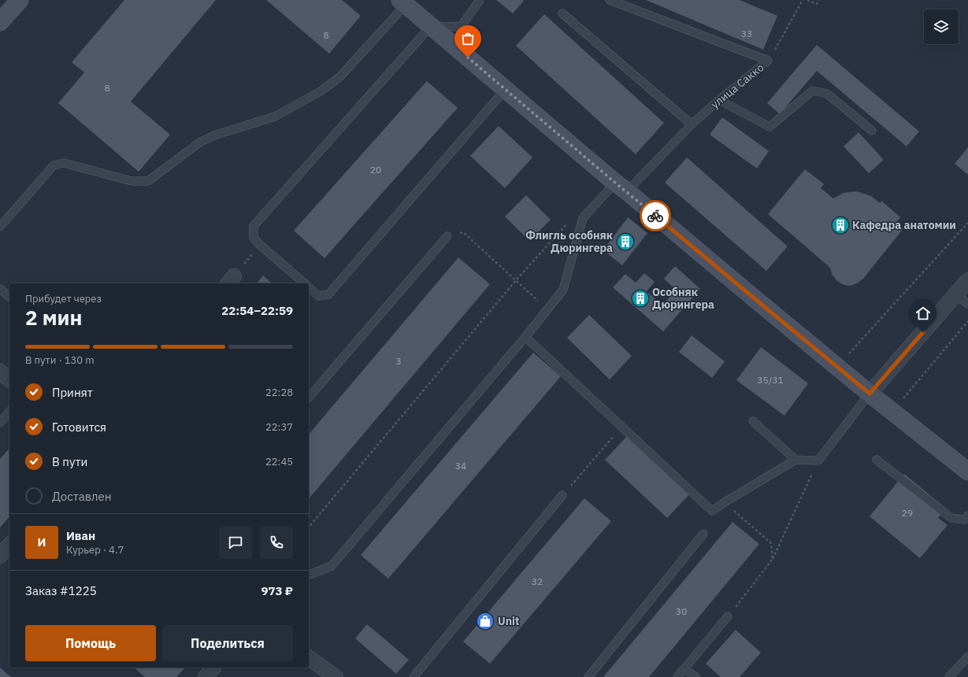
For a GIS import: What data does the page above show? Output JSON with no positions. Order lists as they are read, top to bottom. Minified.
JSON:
{"streets":{"lane":["улица Сакко"]},"places":{"building":["Кафедра анатомии","Флигль особняк Дюрингера","Особняк Дюрингера"],"shop":["Unit"]},"house_numbers":["33","8","8","20","3","35/31","34","29","32","30"],"page":{"heading":["2 мин","Прибудет через","22:54–22:59"],"panel":["Иван","Курьер · 4.7","Заказ #1225","973 ₽"],"bar":"В пути · 130 m","list":[["Принят","22:28"],["Готовится","22:37"],["В пути","22:45"],"Доставлен"],"round":"И","buttons":["Помощь","Поделиться"]}}
